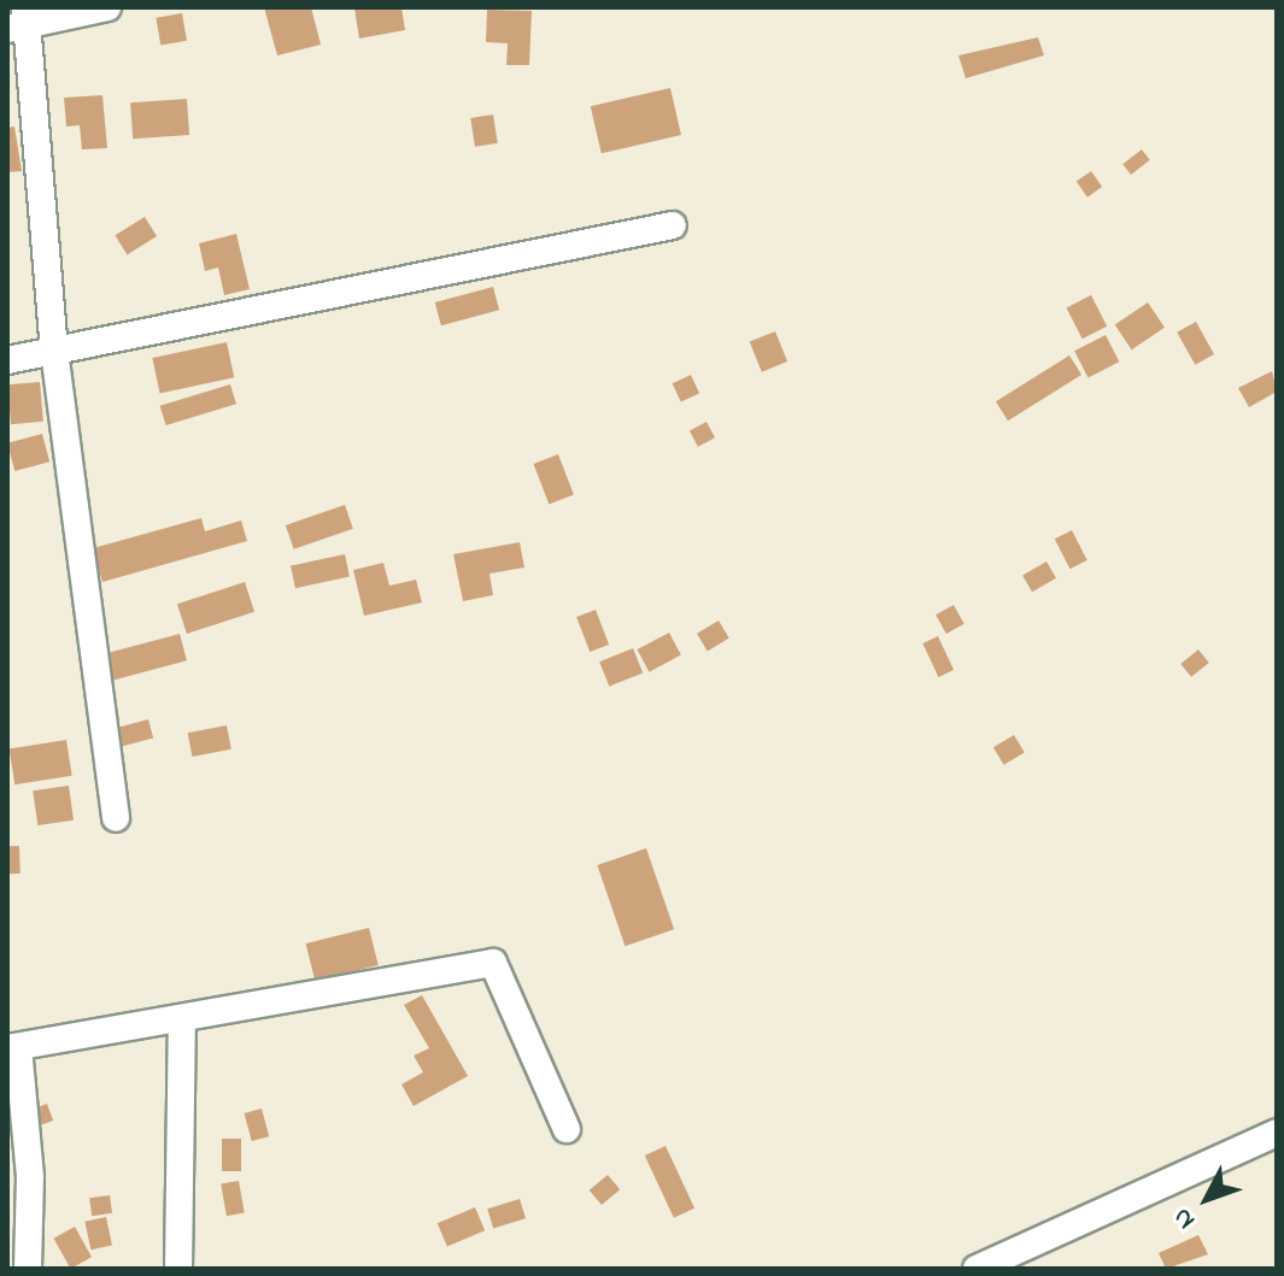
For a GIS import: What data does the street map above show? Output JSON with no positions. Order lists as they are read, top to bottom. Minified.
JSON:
{"north":"bottom left"}
